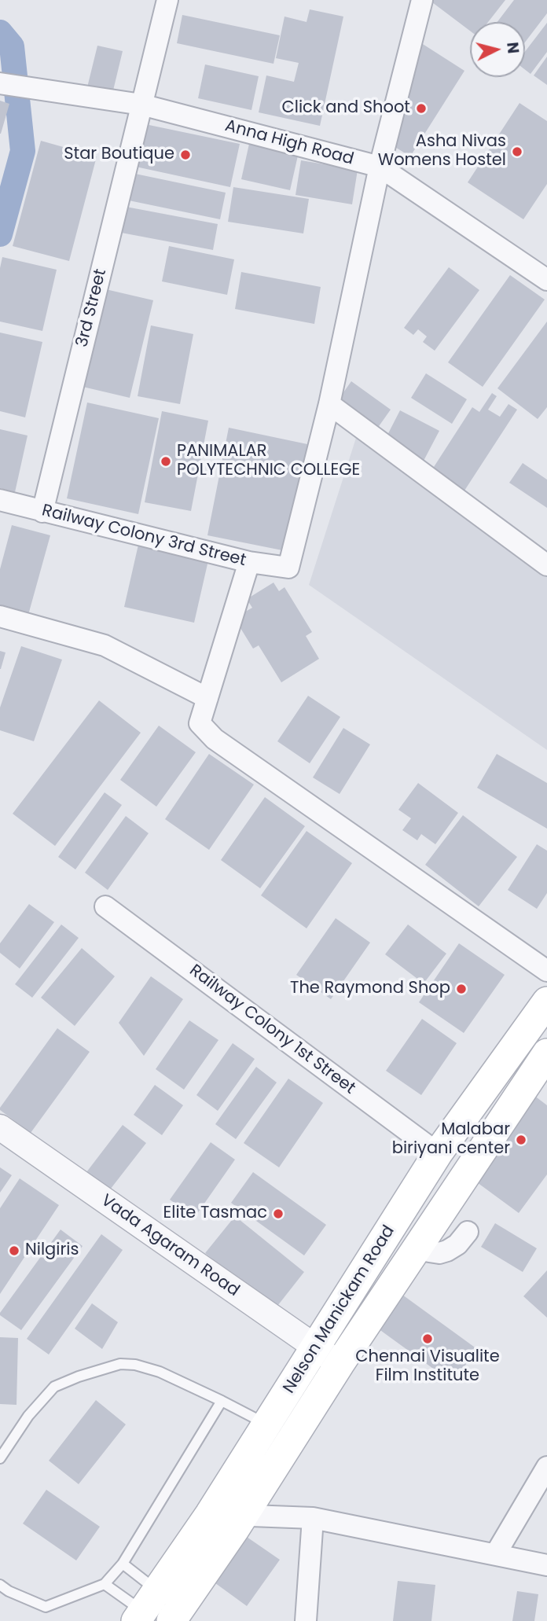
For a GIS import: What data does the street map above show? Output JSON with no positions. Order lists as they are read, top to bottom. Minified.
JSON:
{"streets":{"main road":["Nelson Manickam Road"],"street":["Anna High Road","3rd Street","Railway Colony 3rd Street","Railway Colony 1st Street","Vada Agaram Road"]},"crossings":[["Anna High Road","3rd Street"],["3rd Street","Railway Colony 3rd Street"],["Railway Colony 1st Street","Nelson Manickam Road"],["Vada Agaram Road","Nelson Manickam Road"]],"places":["Click and Shoot","Asha Nivas Womens Hostel","Star Boutique","PANIMALAR POLYTECHNIC COLLEGE","The Raymond Shop","Malabar biriyani center","Elite Tasmac","Nilgiris","Chennai Visualite Film Institute"],"north":"right"}
